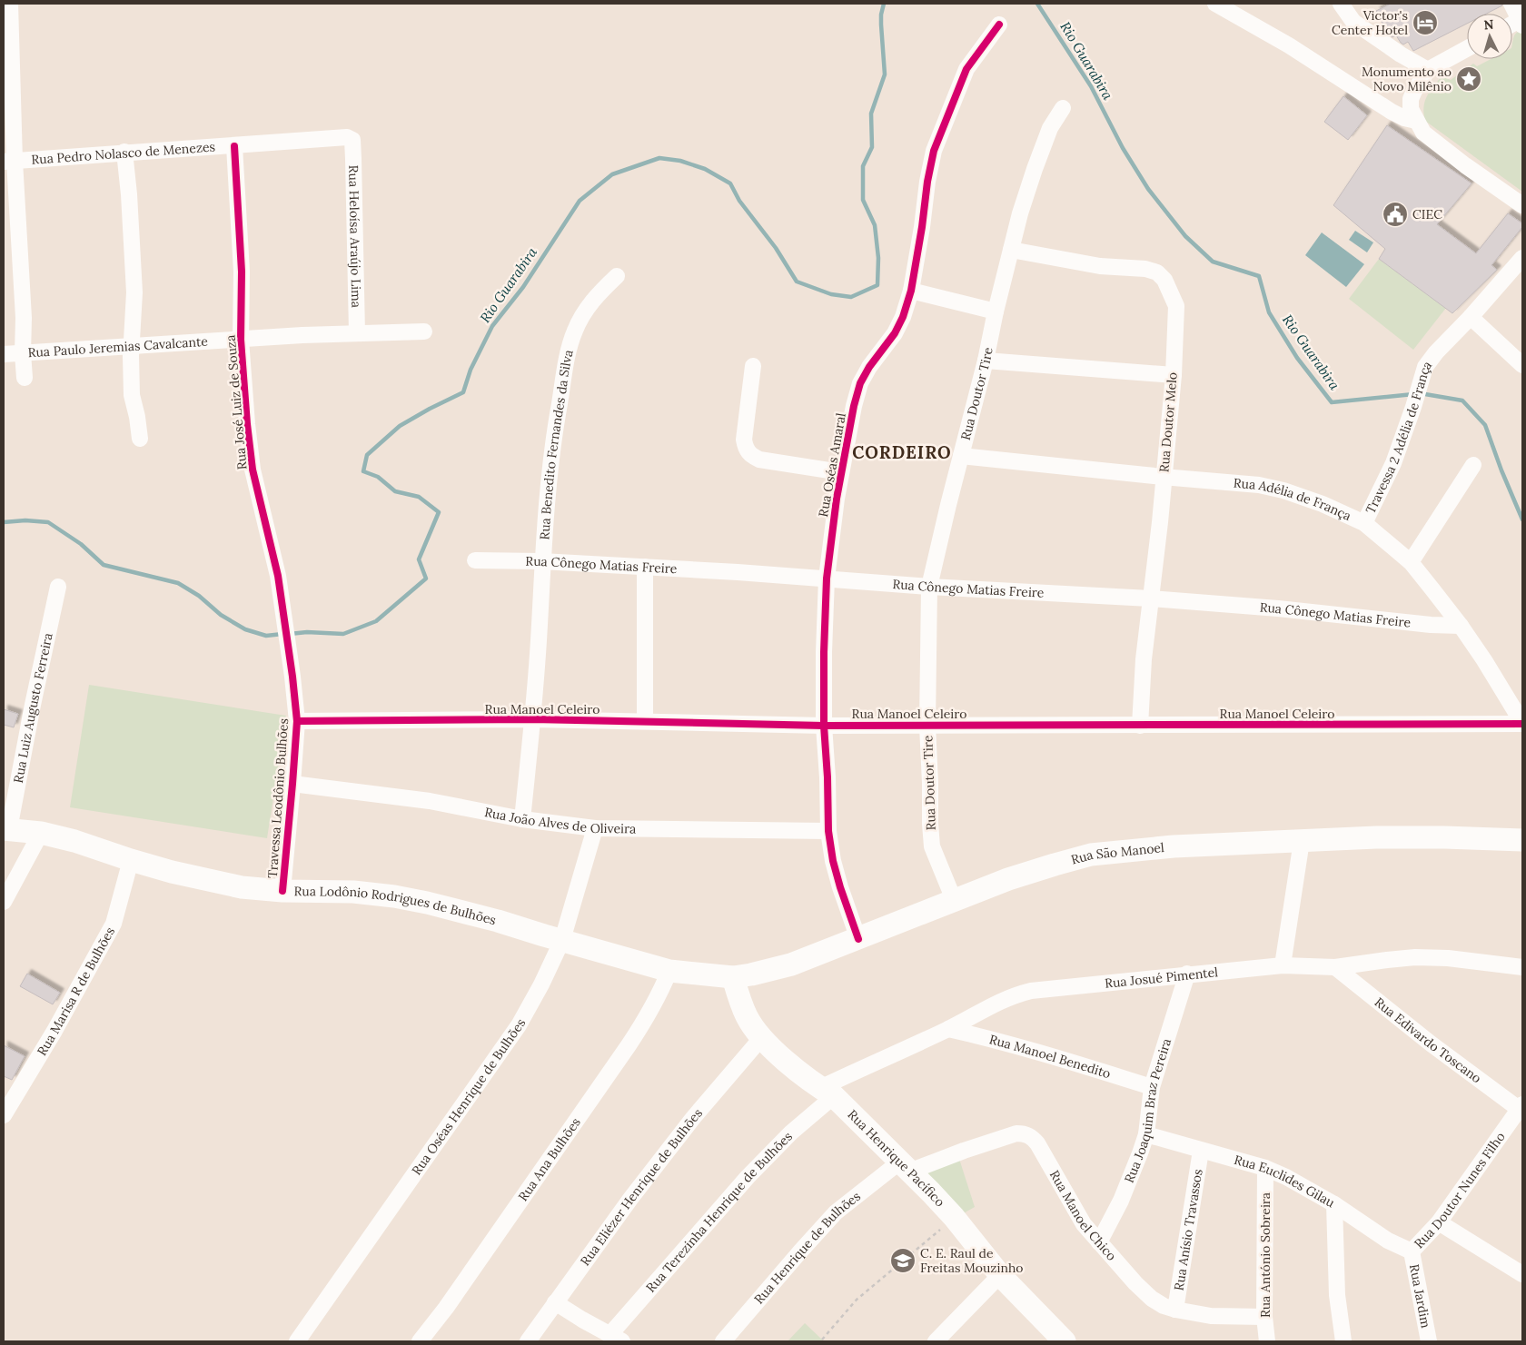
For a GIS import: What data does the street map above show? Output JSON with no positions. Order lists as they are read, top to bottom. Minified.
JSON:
{"streets":{"main road":["Rua São Manoel","Rua Lodônio Rodrigues de Bulhões","Rua Henrique Pacífico"],"street":["Rua Pedro Nolasco de Menezes","Rua Heloísa Araújo Lima","Rua Paulo Jeremias Cavalcante","Rua Doutor Tire","Rua José Luiz de Souza","Rua Doutor Melo","Travessa 2 Adélia de França","Rua Benedito Fernandes da Silva","Rua Oséas Amaral","Rua Adélia de França","Rua Cônego Matias Freire","Rua Luiz Augusto Ferreira","Rua Manoel Celeiro","Travessa Leodônio Bulhões","Rua João Alves de Oliveira","Rua Josué Pimentel","Rua Marisa R de Bulhões","Rua Edivardo Toscano","Rua Manoel Benedito","Rua Oséas Henrique de Bulhões","Rua Joaquim Braz Pereira","Rua Ana Bulhões","Rua Euclides Gilau","Rua Eliézer Henrique de Bulhões","Rua Doutor Nunes Filho","Rua Terezinha Henrique de Bulhões","Rua Manoel Chico","Rua Anísio Travassos","Rua Henrique de Bulhões","Rua António Sobreira","Rua Jardim"]},"crossings":[["Rua Pedro Nolasco de Menezes","Rua Heloísa Araújo Lima"],["Rua Pedro Nolasco de Menezes","Rua José Luiz de Souza"],["Rua Heloísa Araújo Lima","Rua Paulo Jeremias Cavalcante"],["Rua Paulo Jeremias Cavalcante","Rua José Luiz de Souza"],["Rua Doutor Tire","Rua Doutor Melo"],["Rua Doutor Tire","Rua Adélia de França"],["Rua Doutor Tire","Rua Cônego Matias Freire"],["Rua Doutor Tire","Rua Manoel Celeiro"],["Rua Doutor Tire","Rua São Manoel"],["Rua José Luiz de Souza","Travessa Leodônio Bulhões"],["Rua Doutor Melo","Rua Adélia de França"],["Rua Doutor Melo","Rua Cônego Matias Freire"],["Rua Doutor Melo","Rua Manoel Celeiro"],["Travessa 2 Adélia de França","Rua Adélia de França"],["Rua Benedito Fernandes da Silva","Rua Cônego Matias Freire"],["Rua Benedito Fernandes da Silva","Rua Manoel Celeiro"],["Rua Benedito Fernandes da Silva","Rua João Alves de Oliveira"],["Rua Oséas Amaral","Rua Cônego Matias Freire"],["Rua Oséas Amaral","Rua Manoel Celeiro"],["Rua Oséas Amaral","Rua João Alves de Oliveira"],["Rua Oséas Amaral","Rua São Manoel"],["Rua Adélia de França","Rua Cônego Matias Freire"],["Rua Adélia de França","Rua Manoel Celeiro"],["Rua Luiz Augusto Ferreira","Rua Lodônio Rodrigues de Bulhões"],["Rua Manoel Celeiro","Travessa Leodônio Bulhões"],["Travessa Leodônio Bulhões","Rua João Alves de Oliveira"],["Travessa Leodônio Bulhões","Rua Lodônio Rodrigues de Bulhões"],["Rua João Alves de Oliveira","Rua Oséas Henrique de Bulhões"],["Rua São Manoel","Rua Lodônio Rodrigues de Bulhões"],["Rua São Manoel","Rua Henrique Pacífico"],["Rua Lodônio Rodrigues de Bulhões","Rua Marisa R de Bulhões"],["Rua Lodônio Rodrigues de Bulhões","Rua Oséas Henrique de Bulhões"],["Rua Lodônio Rodrigues de Bulhões","Rua Henrique Pacífico"],["Rua Lodônio Rodrigues de Bulhões","Rua Ana Bulhões"],["Rua Josué Pimentel","Rua Edivardo Toscano"],["Rua Josué Pimentel","Rua Manoel Benedito"],["Rua Josué Pimentel","Rua Joaquim Braz Pereira"],["Rua Josué Pimentel","Rua Henrique Pacífico"],["Rua Josué Pimentel","Rua Terezinha Henrique de Bulhões"],["Rua Edivardo Toscano","Rua Doutor Nunes Filho"],["Rua Manoel Benedito","Rua Joaquim Braz Pereira"],["Rua Joaquim Braz Pereira","Rua Euclides Gilau"],["Rua Joaquim Braz Pereira","Rua Manoel Chico"],["Rua Henrique Pacífico","Rua Eliézer Henrique de Bulhões"],["Rua Henrique Pacífico","Rua Terezinha Henrique de Bulhões"],["Rua Henrique Pacífico","Rua Manoel Chico"],["Rua Henrique Pacífico","Rua Henrique de Bulhões"],["Rua Euclides Gilau","Rua Doutor Nunes Filho"],["Rua Euclides Gilau","Rua Anísio Travassos"],["Rua Euclides Gilau","Rua António Sobreira"],["Rua Euclides Gilau","Rua Jardim"],["Rua Doutor Nunes Filho","Rua Jardim"],["Rua Manoel Chico","Rua Anísio Travassos"],["Rua Manoel Chico","Rua Henrique de Bulhões"],["Rua Manoel Chico","Rua António Sobreira"]],"districts":["CORDEIRO"],"water":["Rio Guarabira"],"places":{"hotel":["Victor's Center Hotel"],"place":["Monumento ao Novo Milênio"],"public building":["CIEC"],"school or university":["C. E. Raul de Freitas Mouzinho"]},"north":"top"}
